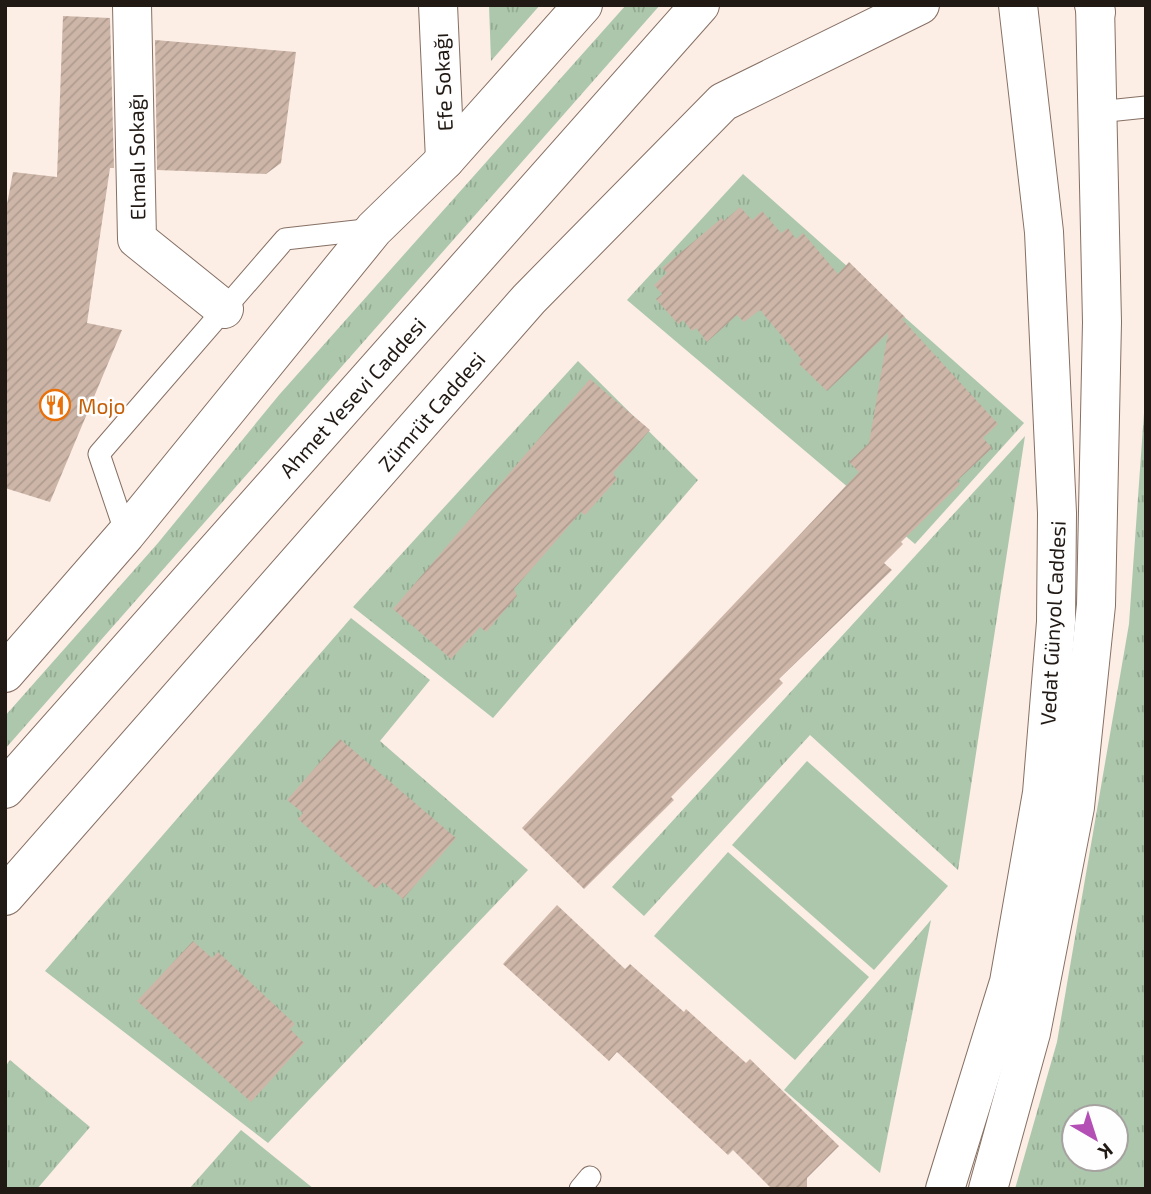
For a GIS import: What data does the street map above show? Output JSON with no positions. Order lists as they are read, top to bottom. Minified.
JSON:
{"streets":{"main road":["Efe Sokağı","Elmalı Sokağı","Ahmet Yesevi Caddesi","Zümrüt Caddesi","Vedat Günyol Caddesi"]},"places":{"restaurant":["Mojo"]},"north":"bottom right"}
